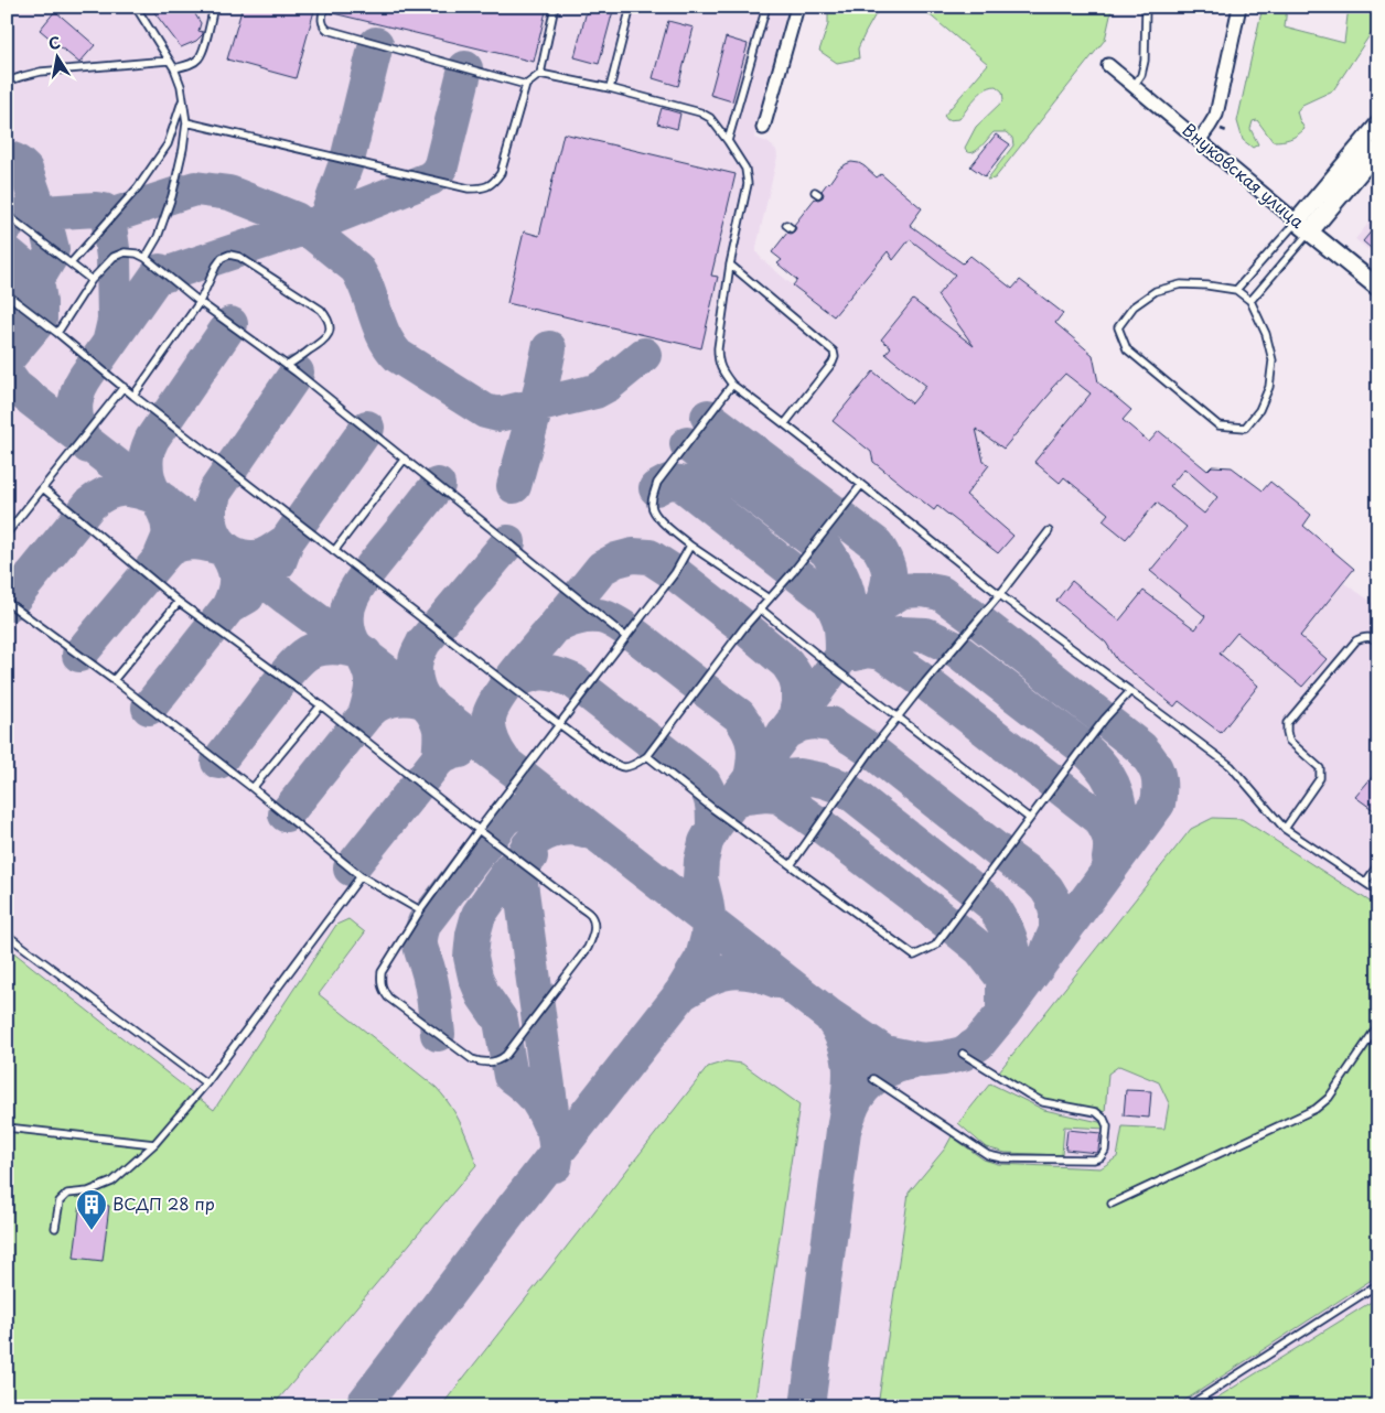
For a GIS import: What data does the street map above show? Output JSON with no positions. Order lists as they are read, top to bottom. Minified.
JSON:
{"streets":{"street":["Внуковская улица"]},"places":{"building":["ВСДП 28 пр"]},"north":"top"}
